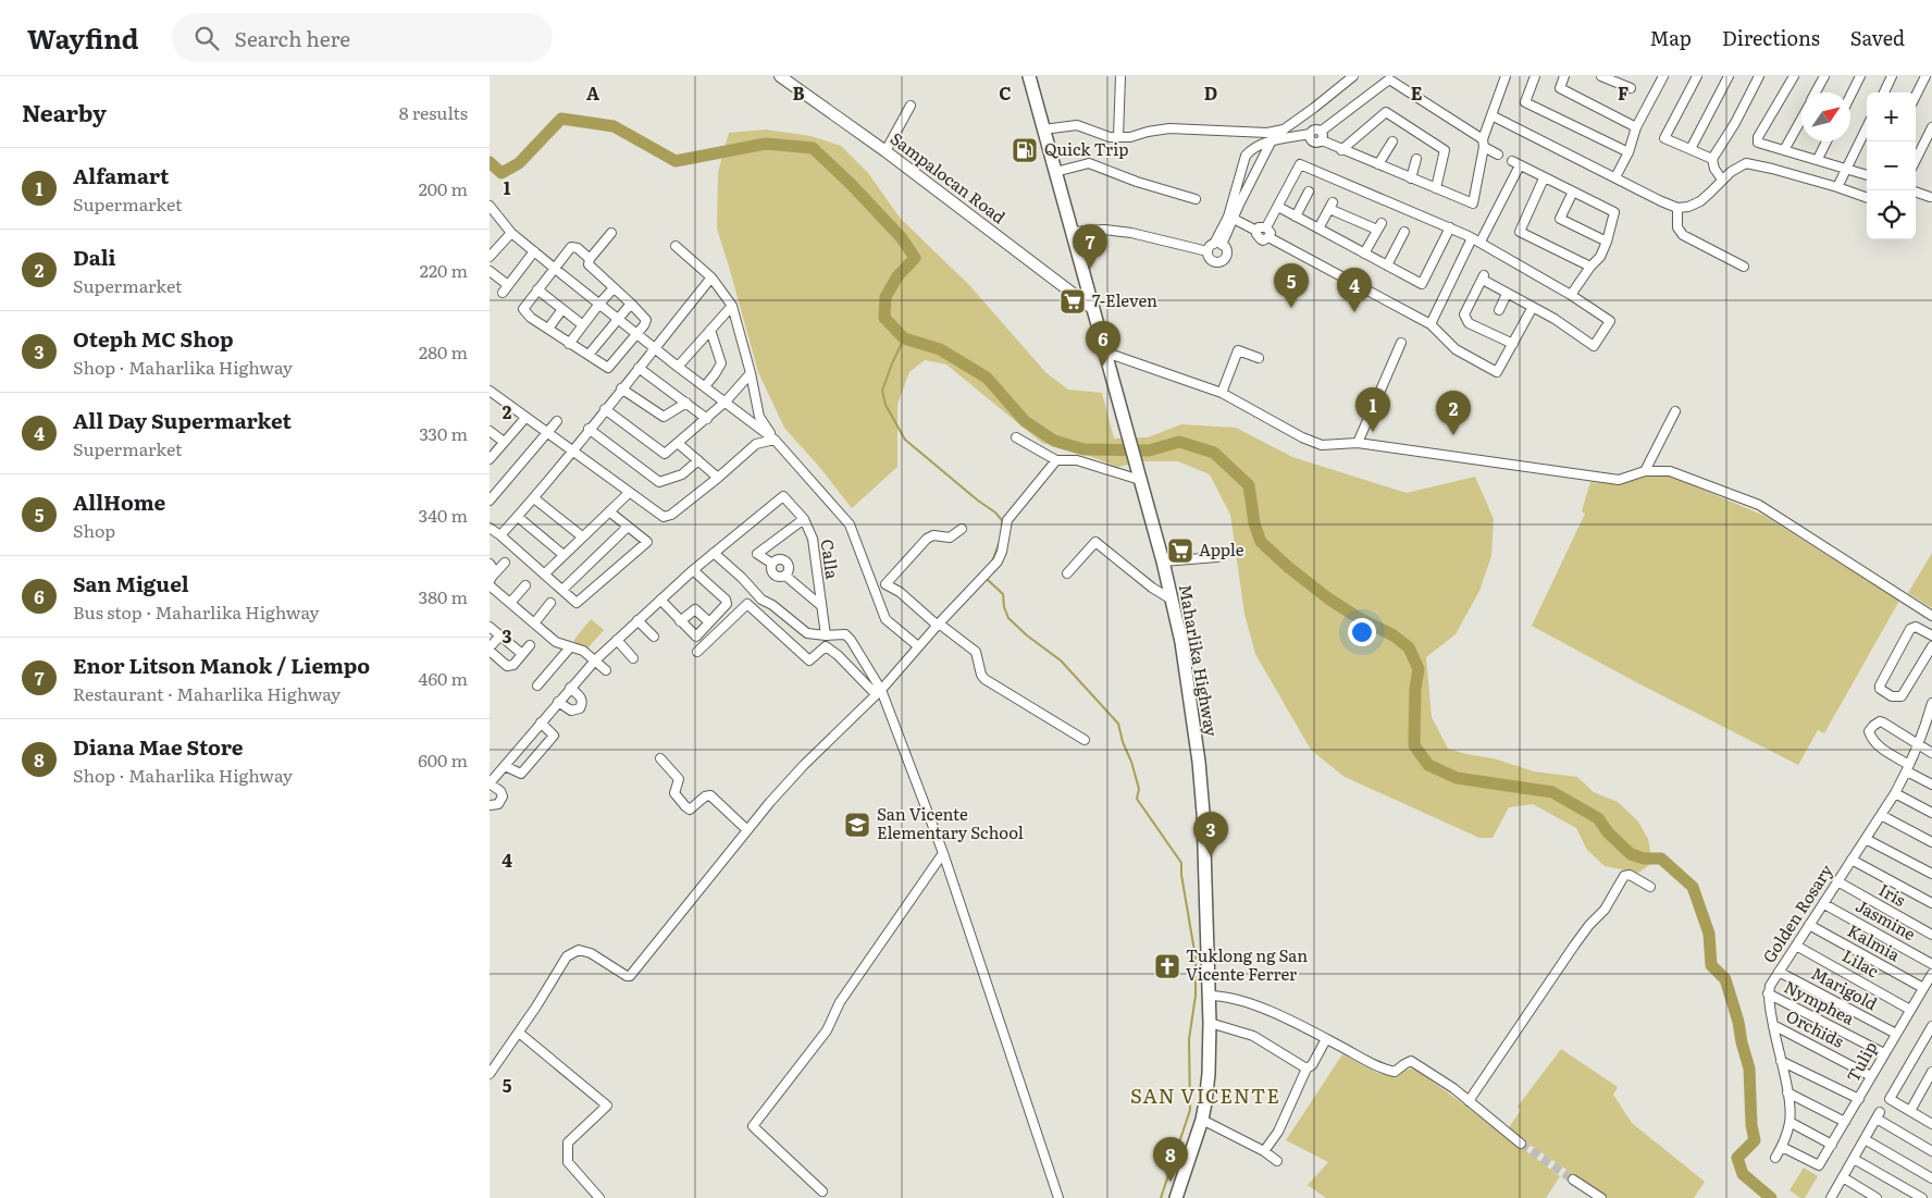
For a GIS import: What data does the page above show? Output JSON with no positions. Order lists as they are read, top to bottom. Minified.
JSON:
{"streets":{"highway":["Maharlika Highway"],"main road":["Sampalocan Road"],"street":["Calla","Iris","Golden Rosary","Jasmine","Kalmia","Lilac","Marigold","Nymphea","Orchids","Tulip"]},"crossings":[["Sampalocan Road","Maharlika Highway"],["Iris","Golden Rosary"],["Golden Rosary","Jasmine"],["Golden Rosary","Kalmia"],["Golden Rosary","Lilac"],["Golden Rosary","Marigold"],["Golden Rosary","Nymphea"],["Kalmia","Tulip"],["Lilac","Tulip"],["Marigold","Tulip"],["Nymphea","Tulip"],["Orchids","Tulip"]],"districts":["SAN VICENTE"],"places":{"fuel station":["Quick Trip"],"supermarket":["7-Eleven","Apple"],"school or university":["San Vicente Elementary School"],"church":["Tuklong ng San Vicente Ferrer"]},"north":"top right","page":{"header":"Wayfind","search":"Search here","nav":["Map","Directions","Saved"],"heading":["Nearby","8 results"],"map_buttons":["+","−"],"list":[{"mark":"1","name":"Alfamart","note":"Supermarket","value":"200 m"},{"mark":"2","name":"Dali","note":"Supermarket","value":"220 m"},{"mark":"3","name":"Oteph MC Shop","note":"Shop · Maharlika Highway","value":"280 m"},{"mark":"4","name":"All Day Supermarket","note":"Supermarket","value":"330 m"},{"mark":"5","name":"AllHome","note":"Shop","value":"340 m"},{"mark":"6","name":"San Miguel","note":"Bus stop · Maharlika Highway","value":"380 m"},{"mark":"7","name":"Enor Litson Manok / Liempo","note":"Restaurant · Maharlika Highway","value":"460 m"},{"mark":"8","name":"Diana Mae Store","note":"Shop · Maharlika Highway","value":"600 m"}],"pins":["7","5","4","6","1","2","3","8"]},"grid":{"columns":["A","B","C","D","E","F"],"rows":["1","2","3","4","5"]}}
